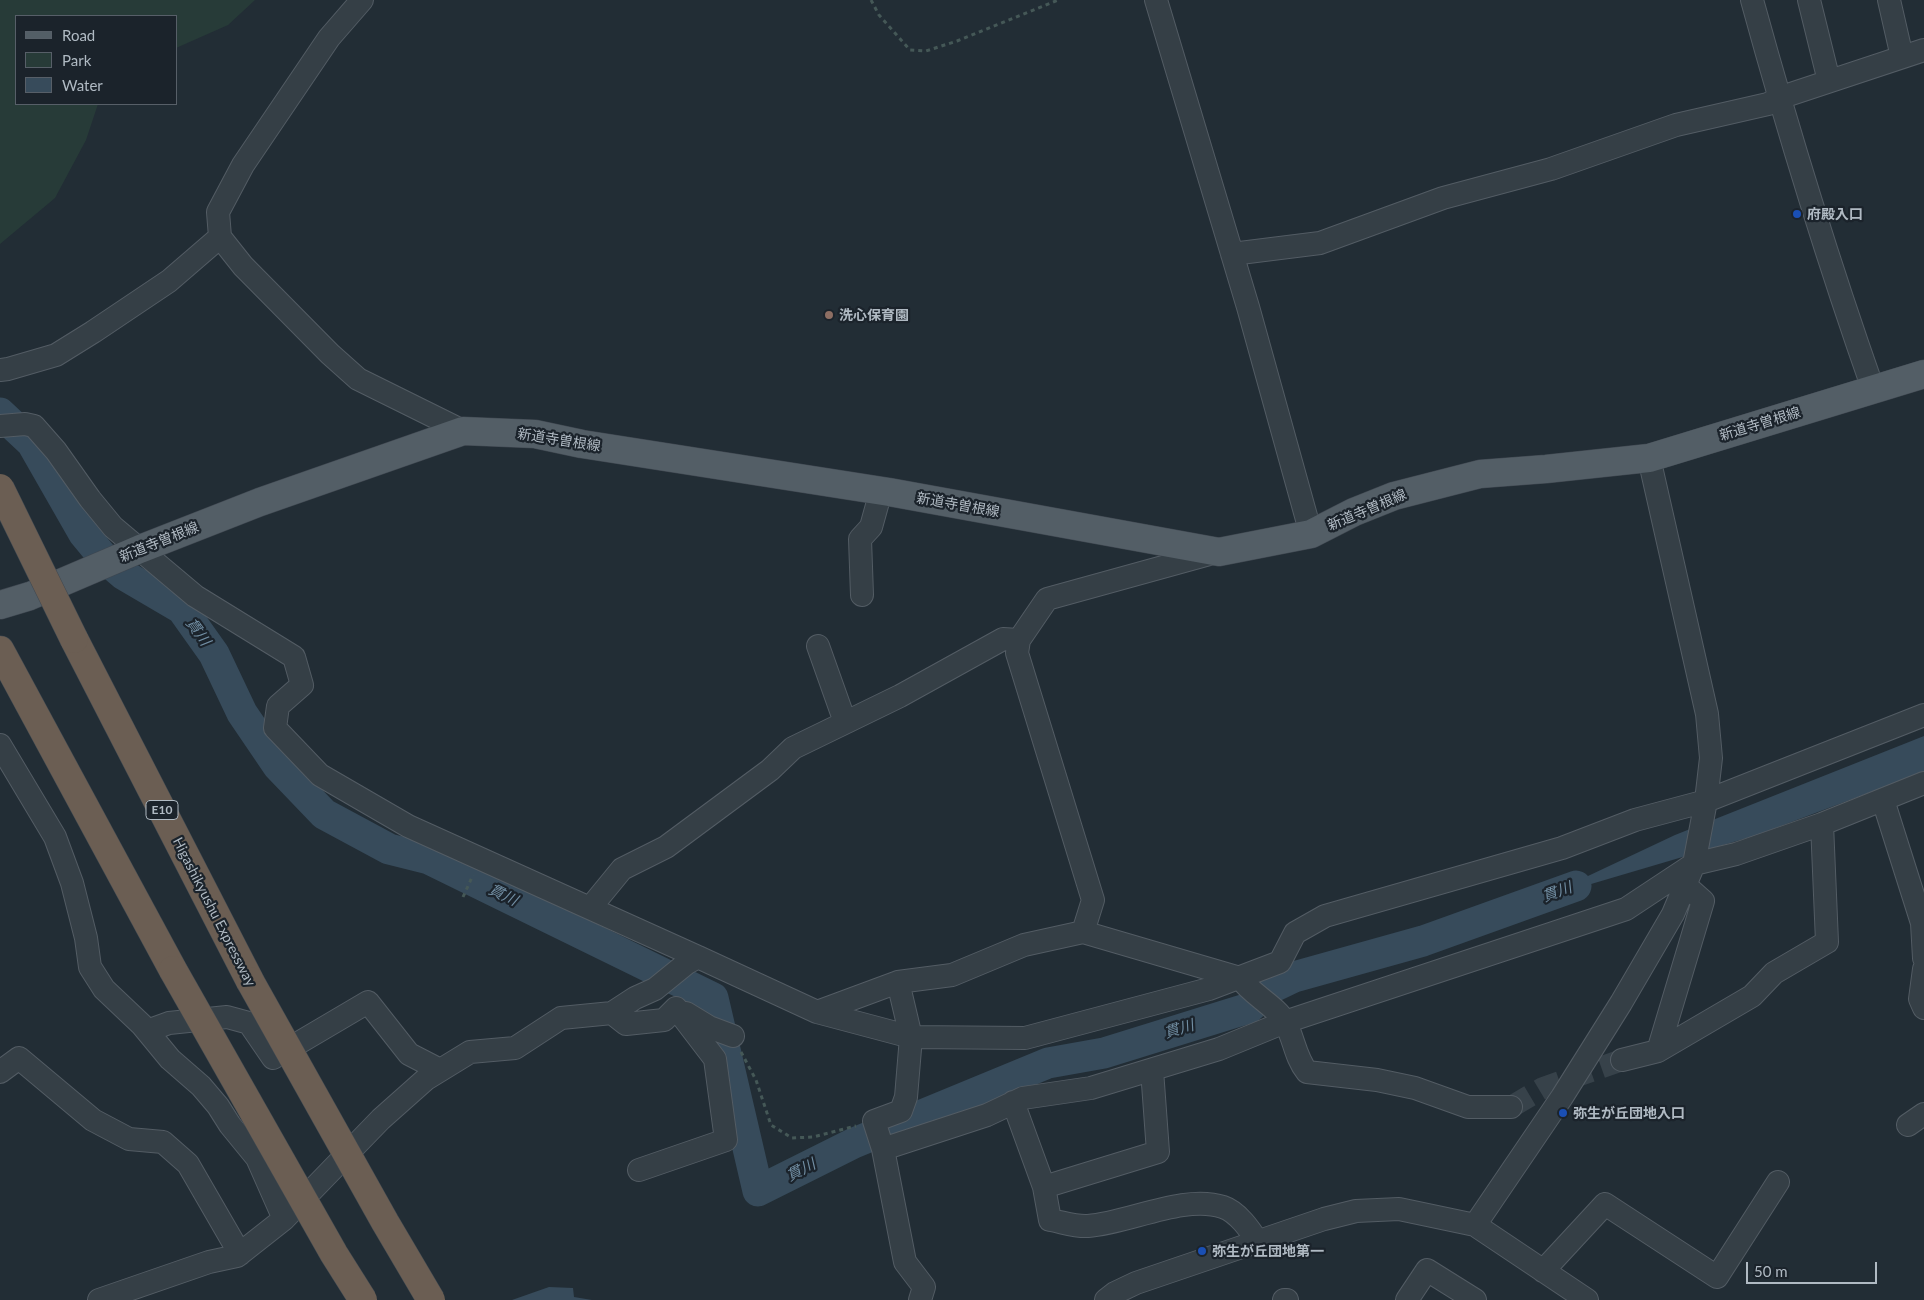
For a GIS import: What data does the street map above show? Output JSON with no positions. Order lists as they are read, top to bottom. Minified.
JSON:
{"streets":{"highway":["E10","Higashikyushu Expressway"],"main road":["新道寺曽根線"]},"water":["貫川"],"places":["府殿入口","洗心保育園","弥生が丘団地入口","弥生が丘団地第一"],"legend":["Road","Park","Water"],"scale_bar":"50 m"}
